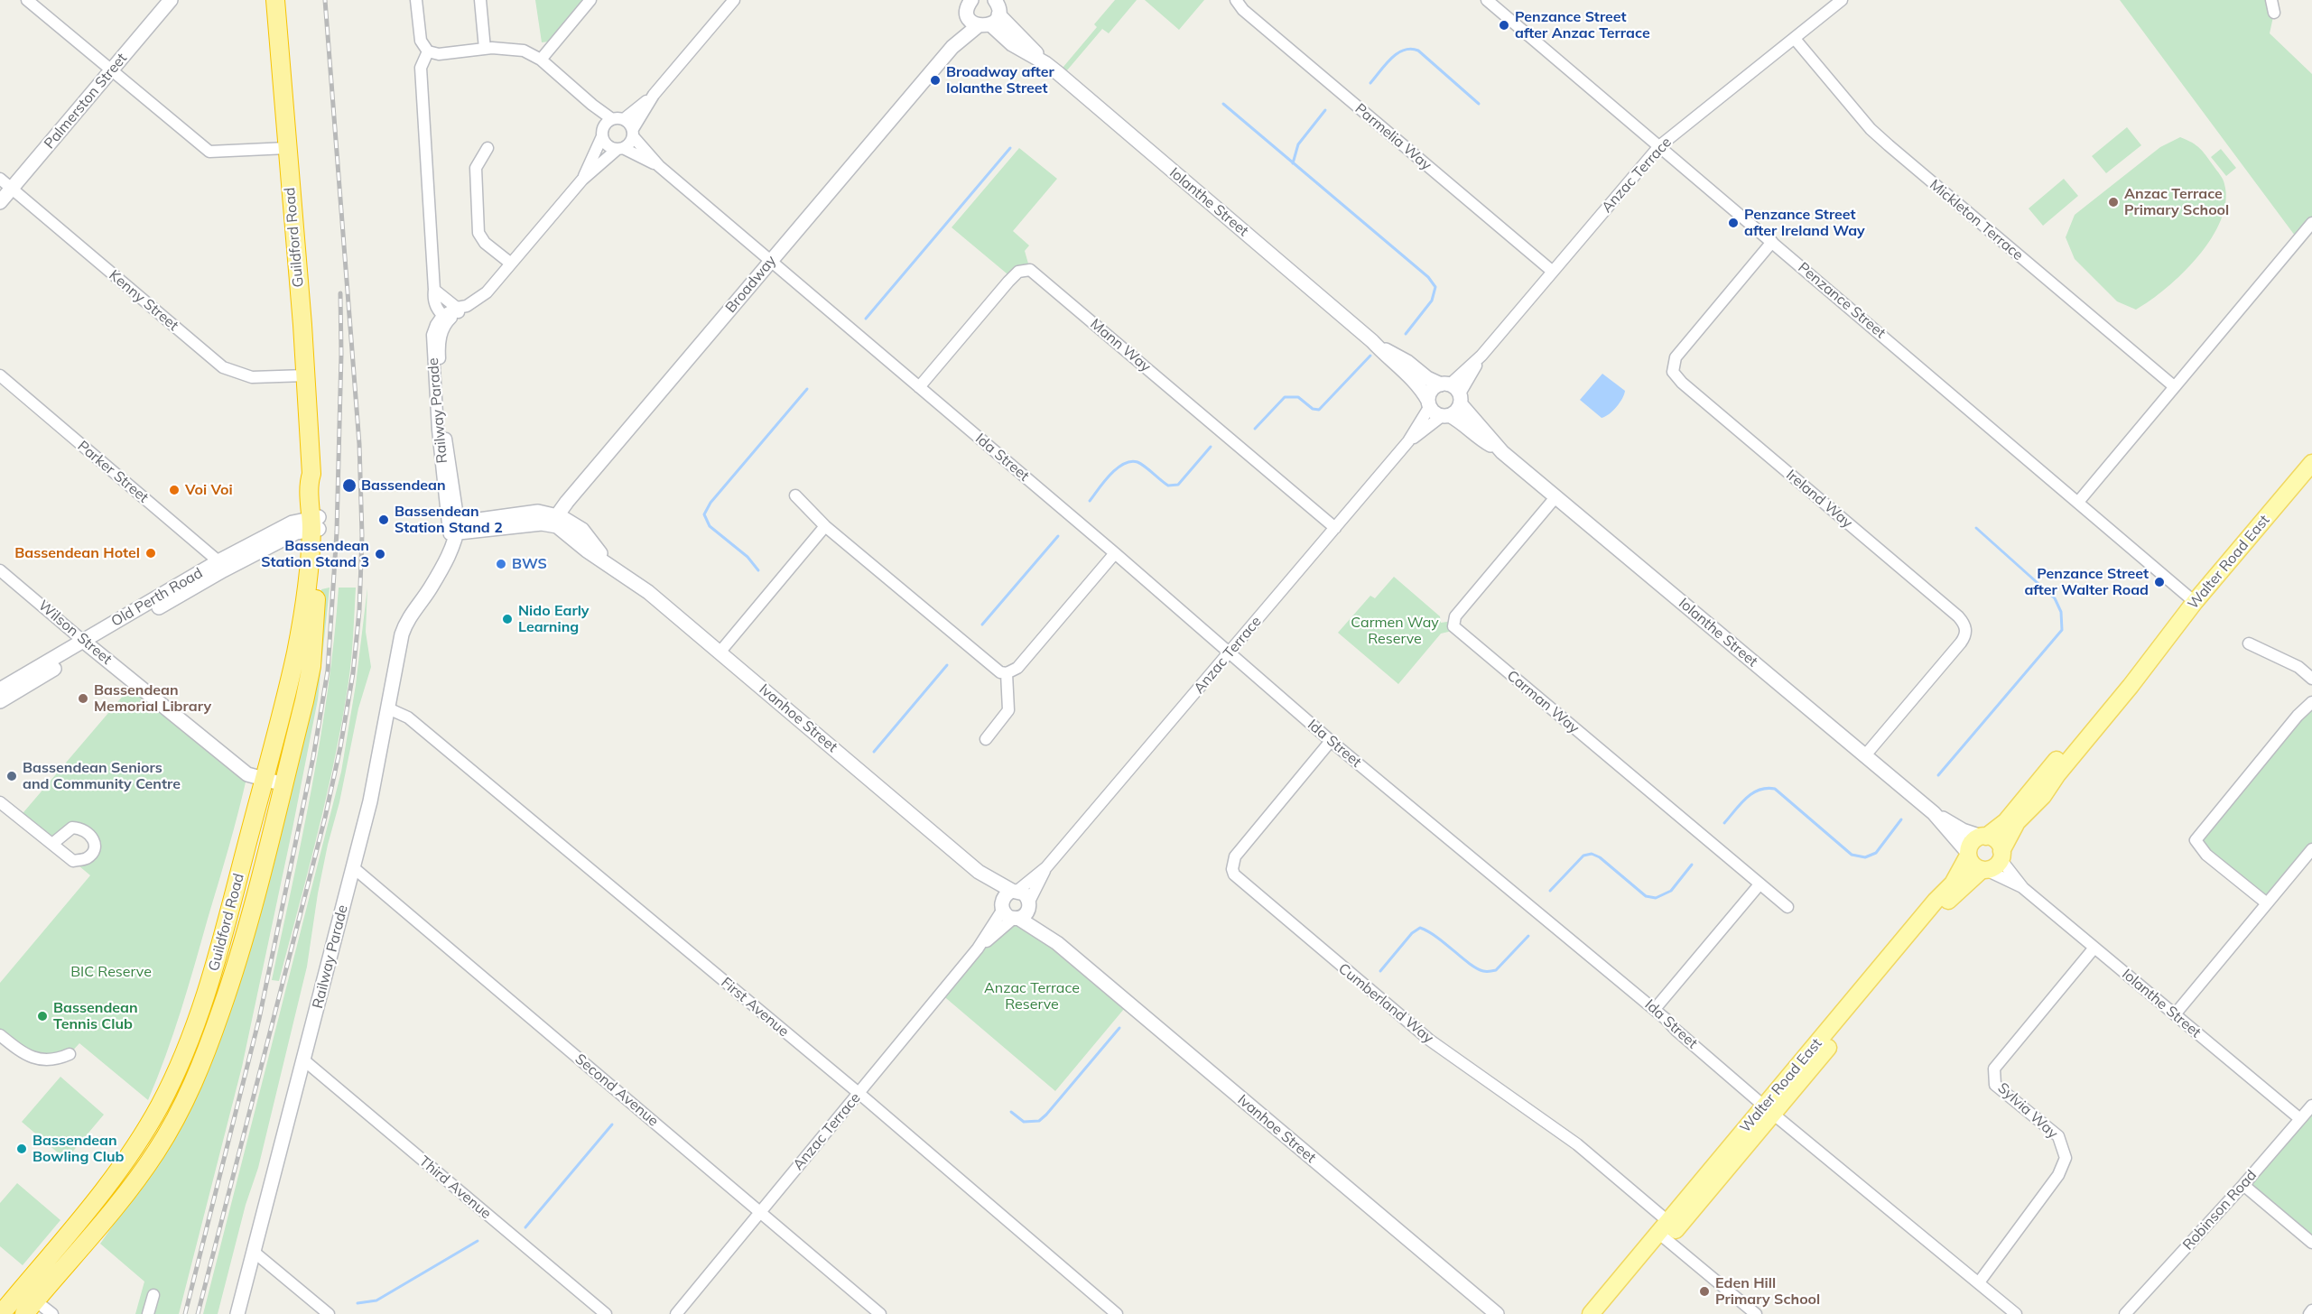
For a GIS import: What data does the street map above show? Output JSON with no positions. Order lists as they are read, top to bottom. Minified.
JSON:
{"streets":{"highway":["Guildford Road"],"main road":["Walter Road East"],"street":["Palmerston Street","Parmelia Way","Anzac Terrace","Iolanthe Street","Mickleton Terrace","Broadway","Kenny Street","Penzance Street","Mann Way","Railway Parade","Ida Street","Parker Street","Ireland Way","Old Perth Road","Wilson Street","Carman Way","Ivanhoe Street","Cumberland Way","First Avenue","Second Avenue","Sylvia Way","Third Avenue","Robinson Road"]},"crossings":[["Palmerston Street","Kenny Street"],["Parmelia Way","Anzac Terrace"],["Anzac Terrace","Iolanthe Street"],["Anzac Terrace","Mickleton Terrace"],["Anzac Terrace","Penzance Street"],["Anzac Terrace","Mann Way"],["Anzac Terrace","Ida Street"],["Anzac Terrace","Ivanhoe Street"],["Anzac Terrace","First Avenue"],["Anzac Terrace","Second Avenue"],["Iolanthe Street","Broadway"],["Iolanthe Street","Ireland Way"],["Iolanthe Street","Walter Road East"],["Iolanthe Street","Carman Way"],["Iolanthe Street","Sylvia Way"],["Iolanthe Street","Robinson Road"],["Guildford Road","Kenny Street"],["Guildford Road","Old Perth Road"],["Guildford Road","Wilson Street"],["Broadway","Ida Street"],["Broadway","Ivanhoe Street"],["Penzance Street","Ireland Way"],["Penzance Street","Walter Road East"],["Mann Way","Ida Street"],["Railway Parade","Ivanhoe Street"],["Railway Parade","First Avenue"],["Railway Parade","Second Avenue"],["Railway Parade","Third Avenue"],["Ida Street","Walter Road East"],["Ida Street","Cumberland Way"],["Ida Street","Sylvia Way"],["Parker Street","Old Perth Road"],["Walter Road East","Cumberland Way"],["Old Perth Road","Wilson Street"]],"parks":["Carmen Way Reserve","BIC Reserve","Anzac Terrace Reserve"],"places":["Penzance Street after Anzac Terrace","Broadway after Iolanthe Street","Anzac Terrace Primary School","Penzance Street after Ireland Way","Bassendean","Voi Voi","Bassendean Station Stand 2","Bassendean Hotel","Bassendean Station Stand 3","BWS","Penzance Street after Walter Road","Nido Early Learning","Bassendean Memorial Library","Bassendean Seniors and Community Centre","Bassendean Tennis Club","Bassendean Bowling Club","Eden Hill Primary School"]}
